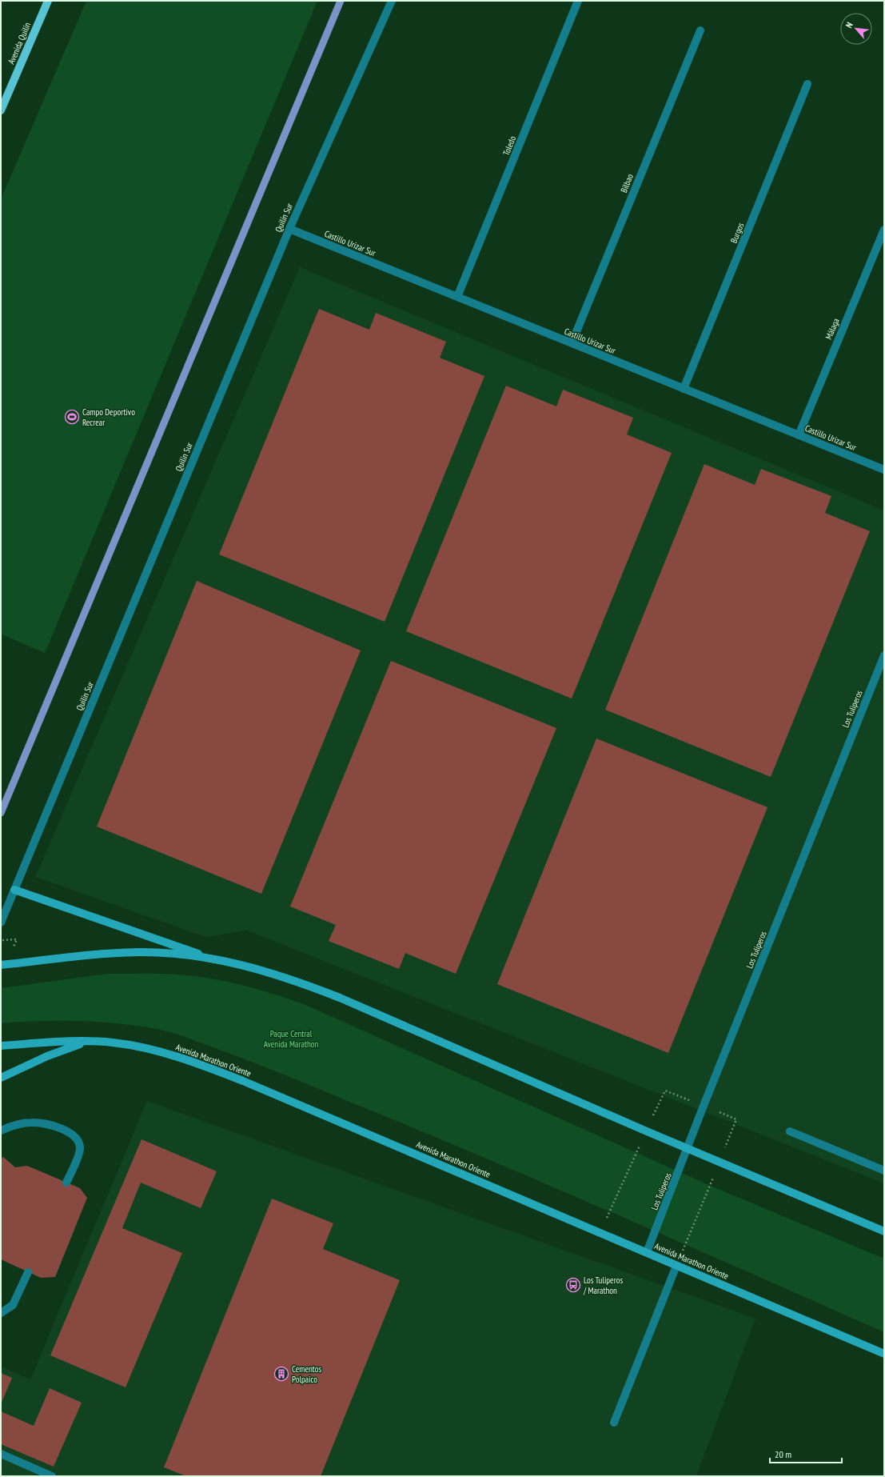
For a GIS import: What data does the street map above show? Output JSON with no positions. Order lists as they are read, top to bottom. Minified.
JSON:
{"streets":{"main road":["Avenida Quilín","Avenida Marathon Oriente"],"street":["Toledo","Bilbao","Quilín Sur","Burgos","Castillo Urizar Sur","Málaga","Los Tuliperos"]},"crossings":[["Toledo","Castillo Urizar Sur"],["Bilbao","Castillo Urizar Sur"],["Quilín Sur","Castillo Urizar Sur"],["Burgos","Castillo Urizar Sur"],["Castillo Urizar Sur","Málaga"],["Los Tuliperos","Avenida Marathon Oriente"]],"parks":["Paque Central Avenida Marathon"],"places":{"sports":["Campo Deportivo Recrear"],"bus stop":["Los Tuliperos / Marathon"],"building":["Cementos Polpaico"]},"scale_bar":"20 m","north":"top left"}
